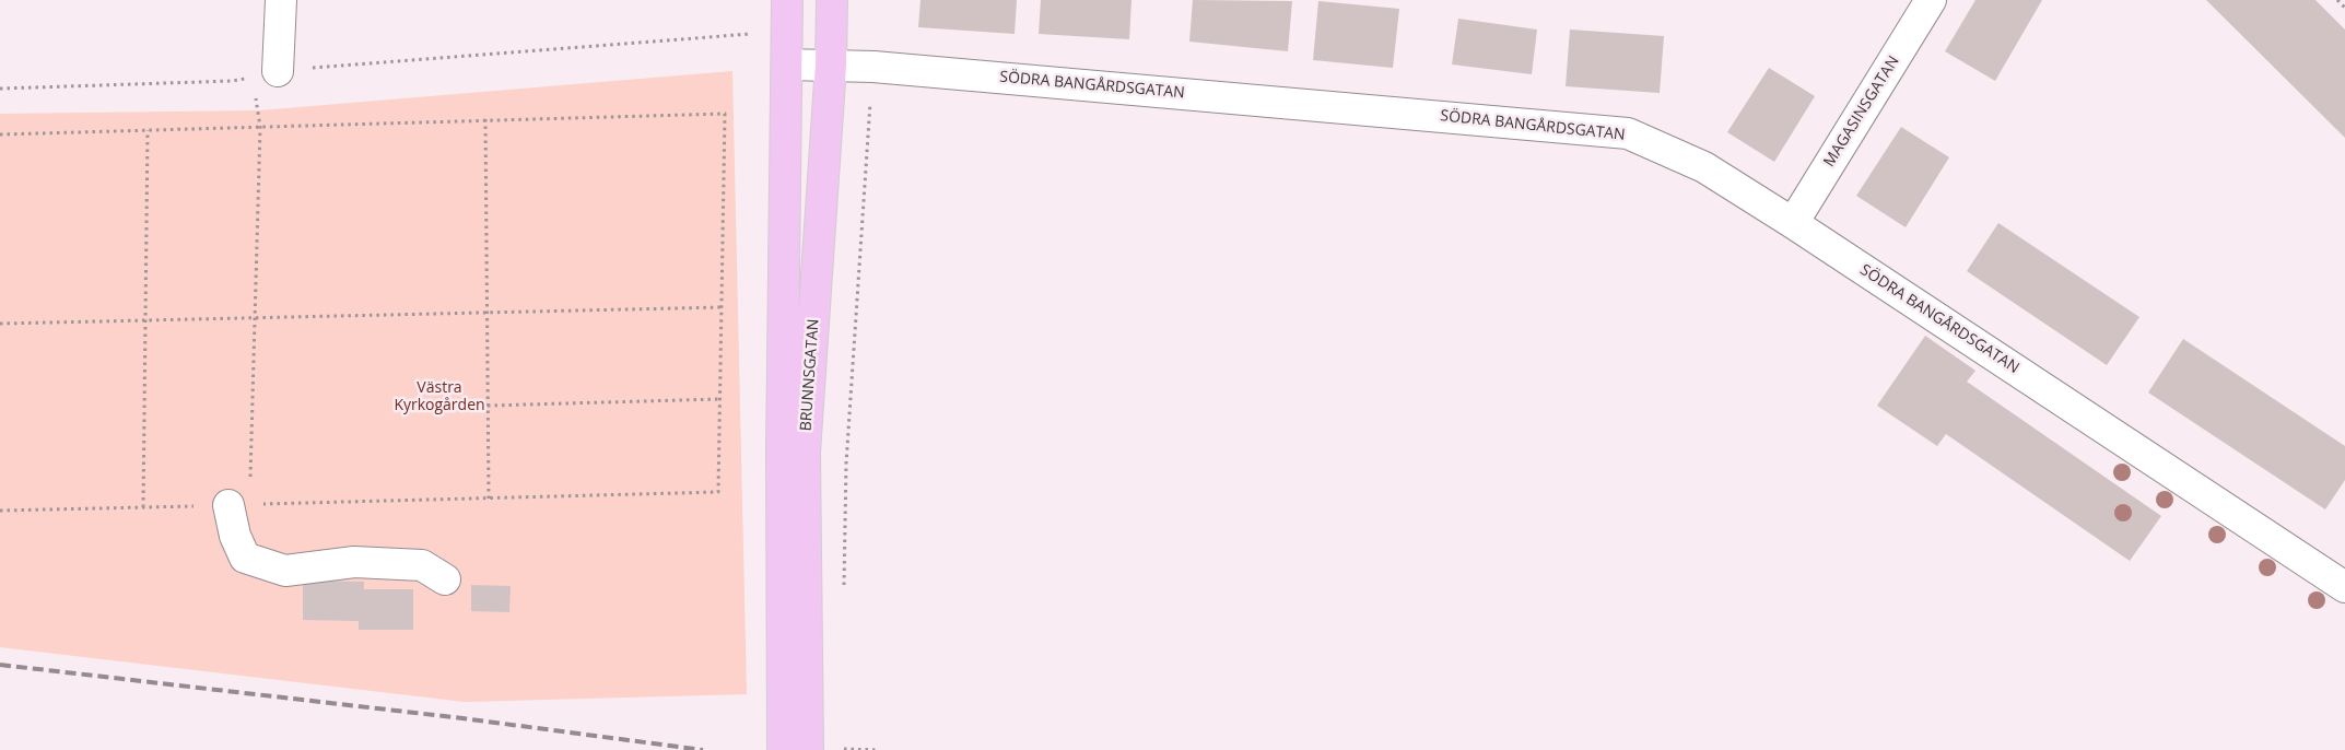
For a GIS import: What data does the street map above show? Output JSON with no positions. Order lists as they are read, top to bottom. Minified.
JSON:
{"streets":{"main road":["BRUNNSGATAN"],"street":["SÖDRA BANGÅRDSGATAN","MAGASINSGATAN"]},"crossings":[["SÖDRA BANGÅRDSGATAN","MAGASINSGATAN"],["SÖDRA BANGÅRDSGATAN","BRUNNSGATAN"]],"parks":["Västra Kyrkogården"]}
